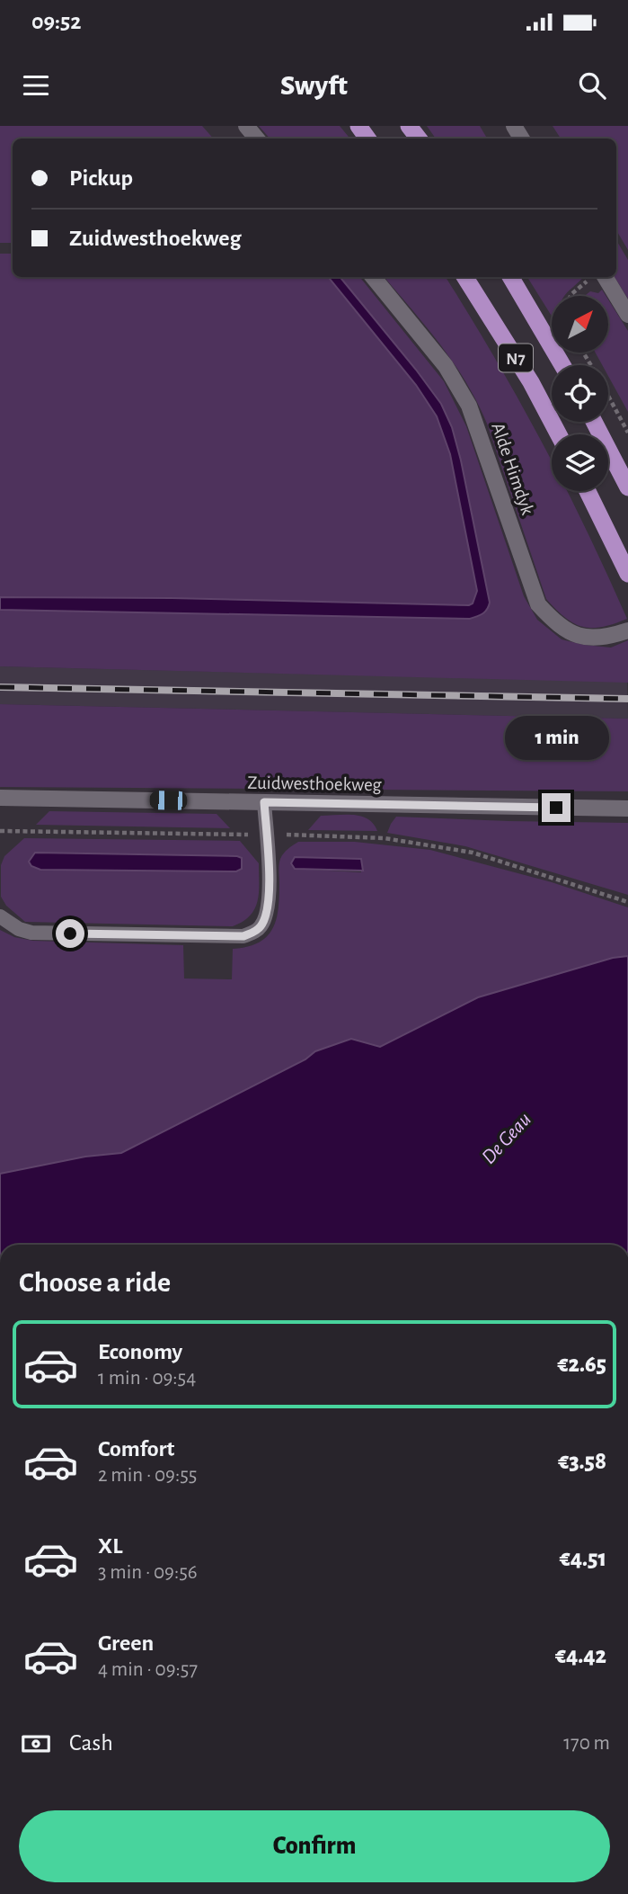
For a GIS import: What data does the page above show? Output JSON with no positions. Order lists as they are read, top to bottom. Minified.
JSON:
{"streets":{"highway":["N7"],"street":["Alde Himdyk","Zuidwesthoekweg"]},"water":["De Geau"],"north":"top right","page":{"status":"09:52","header":"Swyft","banner":["Pickup","Zuidwesthoekweg"],"bubble":"1 min","heading":"Choose a ride","list":[{"name":"Economy","note":"1 min · 09:54","value":"€2.65"},{"name":"Comfort","note":"2 min · 09:55","value":"€3.58"},{"name":"XL","note":"3 min · 09:56","value":"€4.51"},{"name":"Green","note":"4 min · 09:57","value":"€4.42"}],"pay":["Cash","170 m"],"buttons":"Confirm"}}
